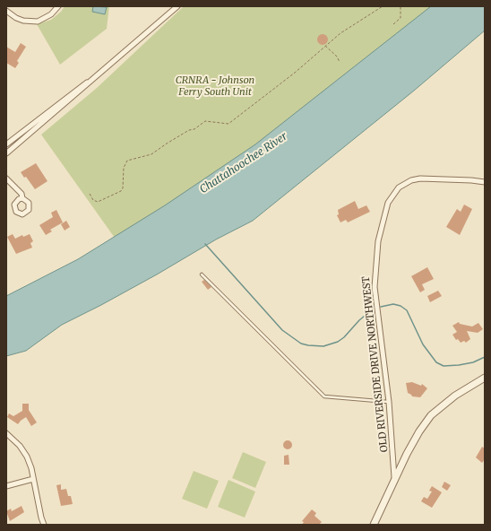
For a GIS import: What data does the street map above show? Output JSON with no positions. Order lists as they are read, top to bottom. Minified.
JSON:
{"streets":{"street":["OLD RIVERSIDE DRIVE NORTHWEST"]},"water":["Chattahoochee River"],"parks":["CRNRA - Johnson Ferry South Unit"]}
